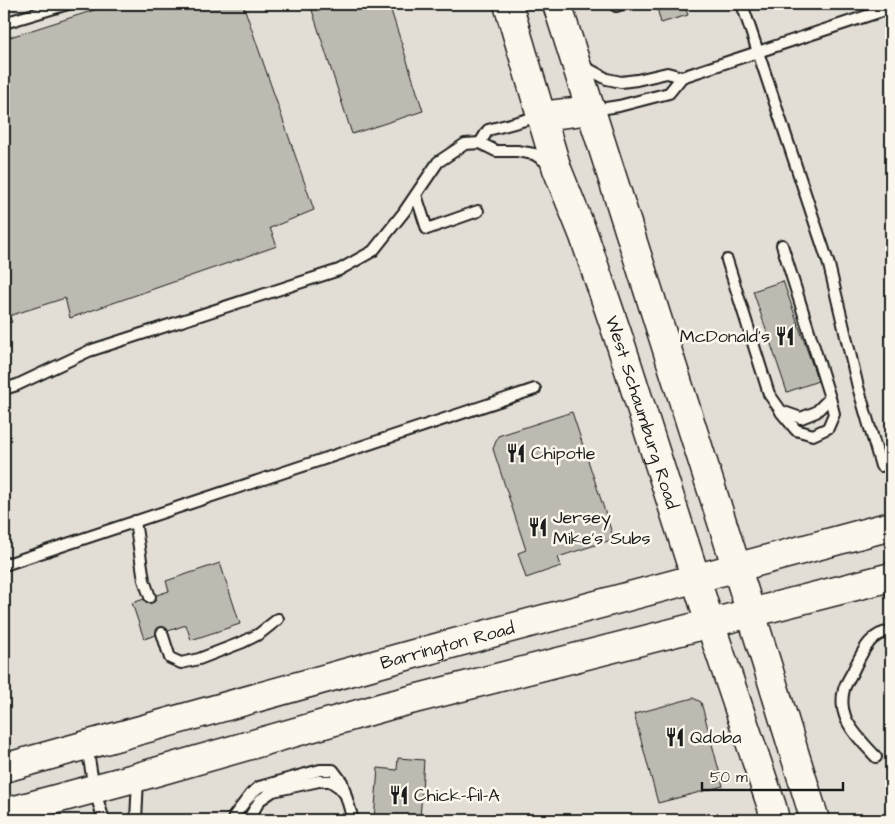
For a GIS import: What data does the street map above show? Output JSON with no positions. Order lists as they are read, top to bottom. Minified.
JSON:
{"streets":{"main road":["West Schaumburg Road","Barrington Road"]},"crossings":[["West Schaumburg Road","Barrington Road"]],"places":{"restaurant":["McDonald's","Chipotle","Jersey Mike's Subs","Qdoba","Chick-fil-A"]},"scale_bar":"50 m"}
